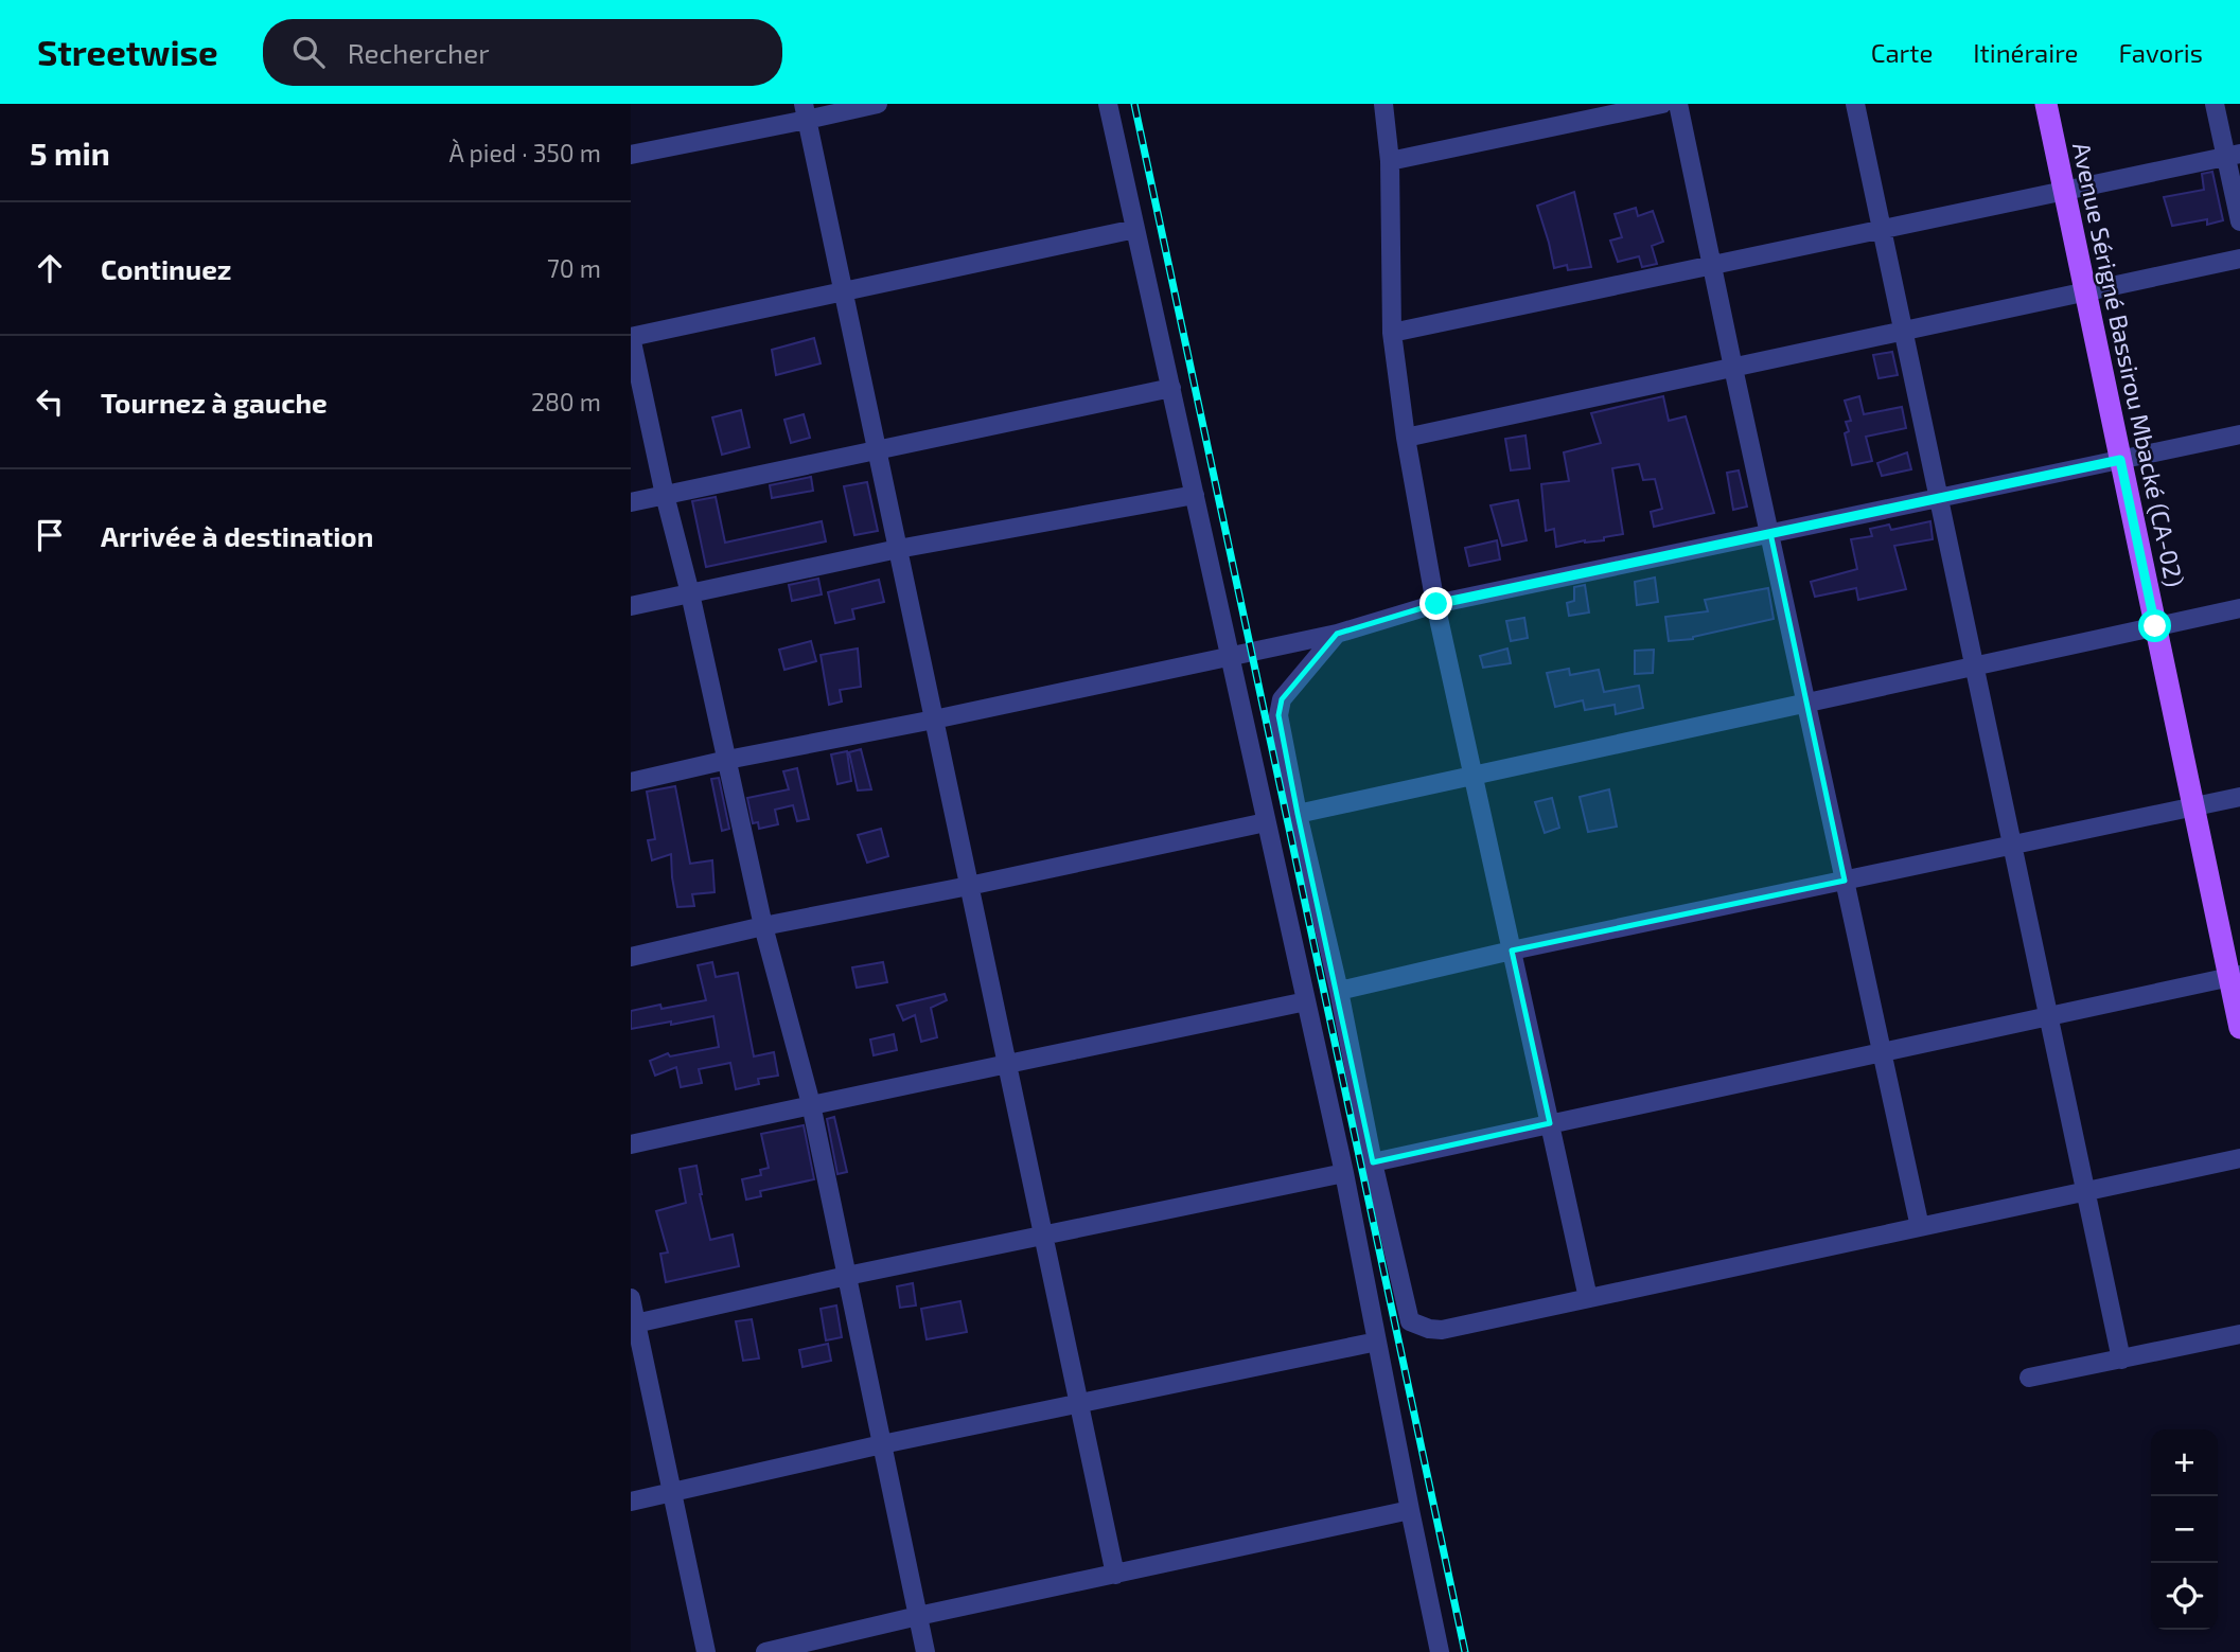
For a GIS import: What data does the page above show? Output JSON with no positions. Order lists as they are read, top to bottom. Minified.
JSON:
{"streets":{"main road":["Avenue Sérigné Bassirou Mbacké (CA-02)"]},"page":{"header":"Streetwise","search":"Rechercher","nav":["Carte","Itinéraire","Favoris"],"heading":["5 min","À pied · 350 m"],"list":[["Continuez","70 m"],["Tournez à gauche","280 m"],"Arrivée à destination"],"map_buttons":["+","−"]}}
